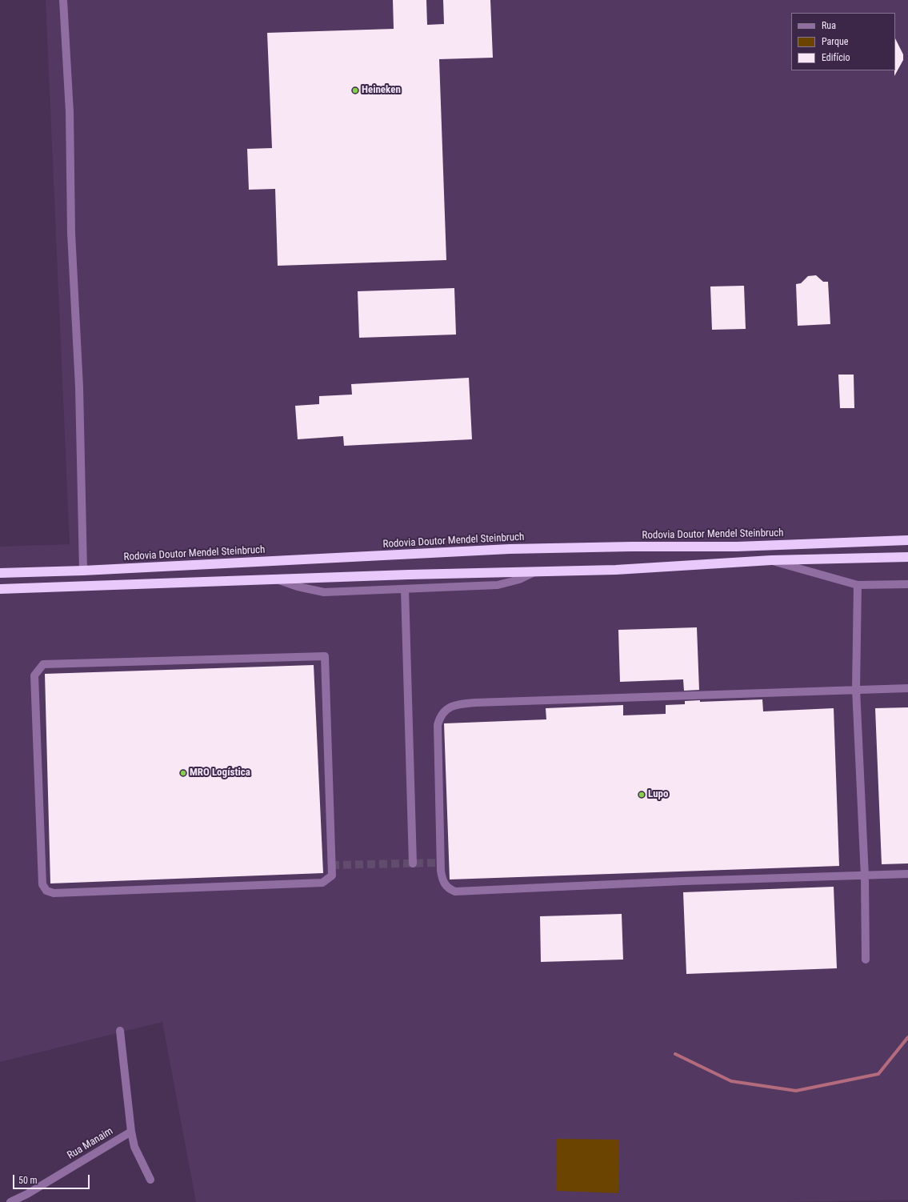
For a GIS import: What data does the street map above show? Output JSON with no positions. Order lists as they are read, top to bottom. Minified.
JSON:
{"streets":{"highway":["Rodovia Doutor Mendel Steinbruch"],"street":["Rua Manaim"]},"places":["Heineken","MRO Logística","Lupo"],"legend":["Rua","Parque","Edifício"],"scale_bar":"50 m"}
